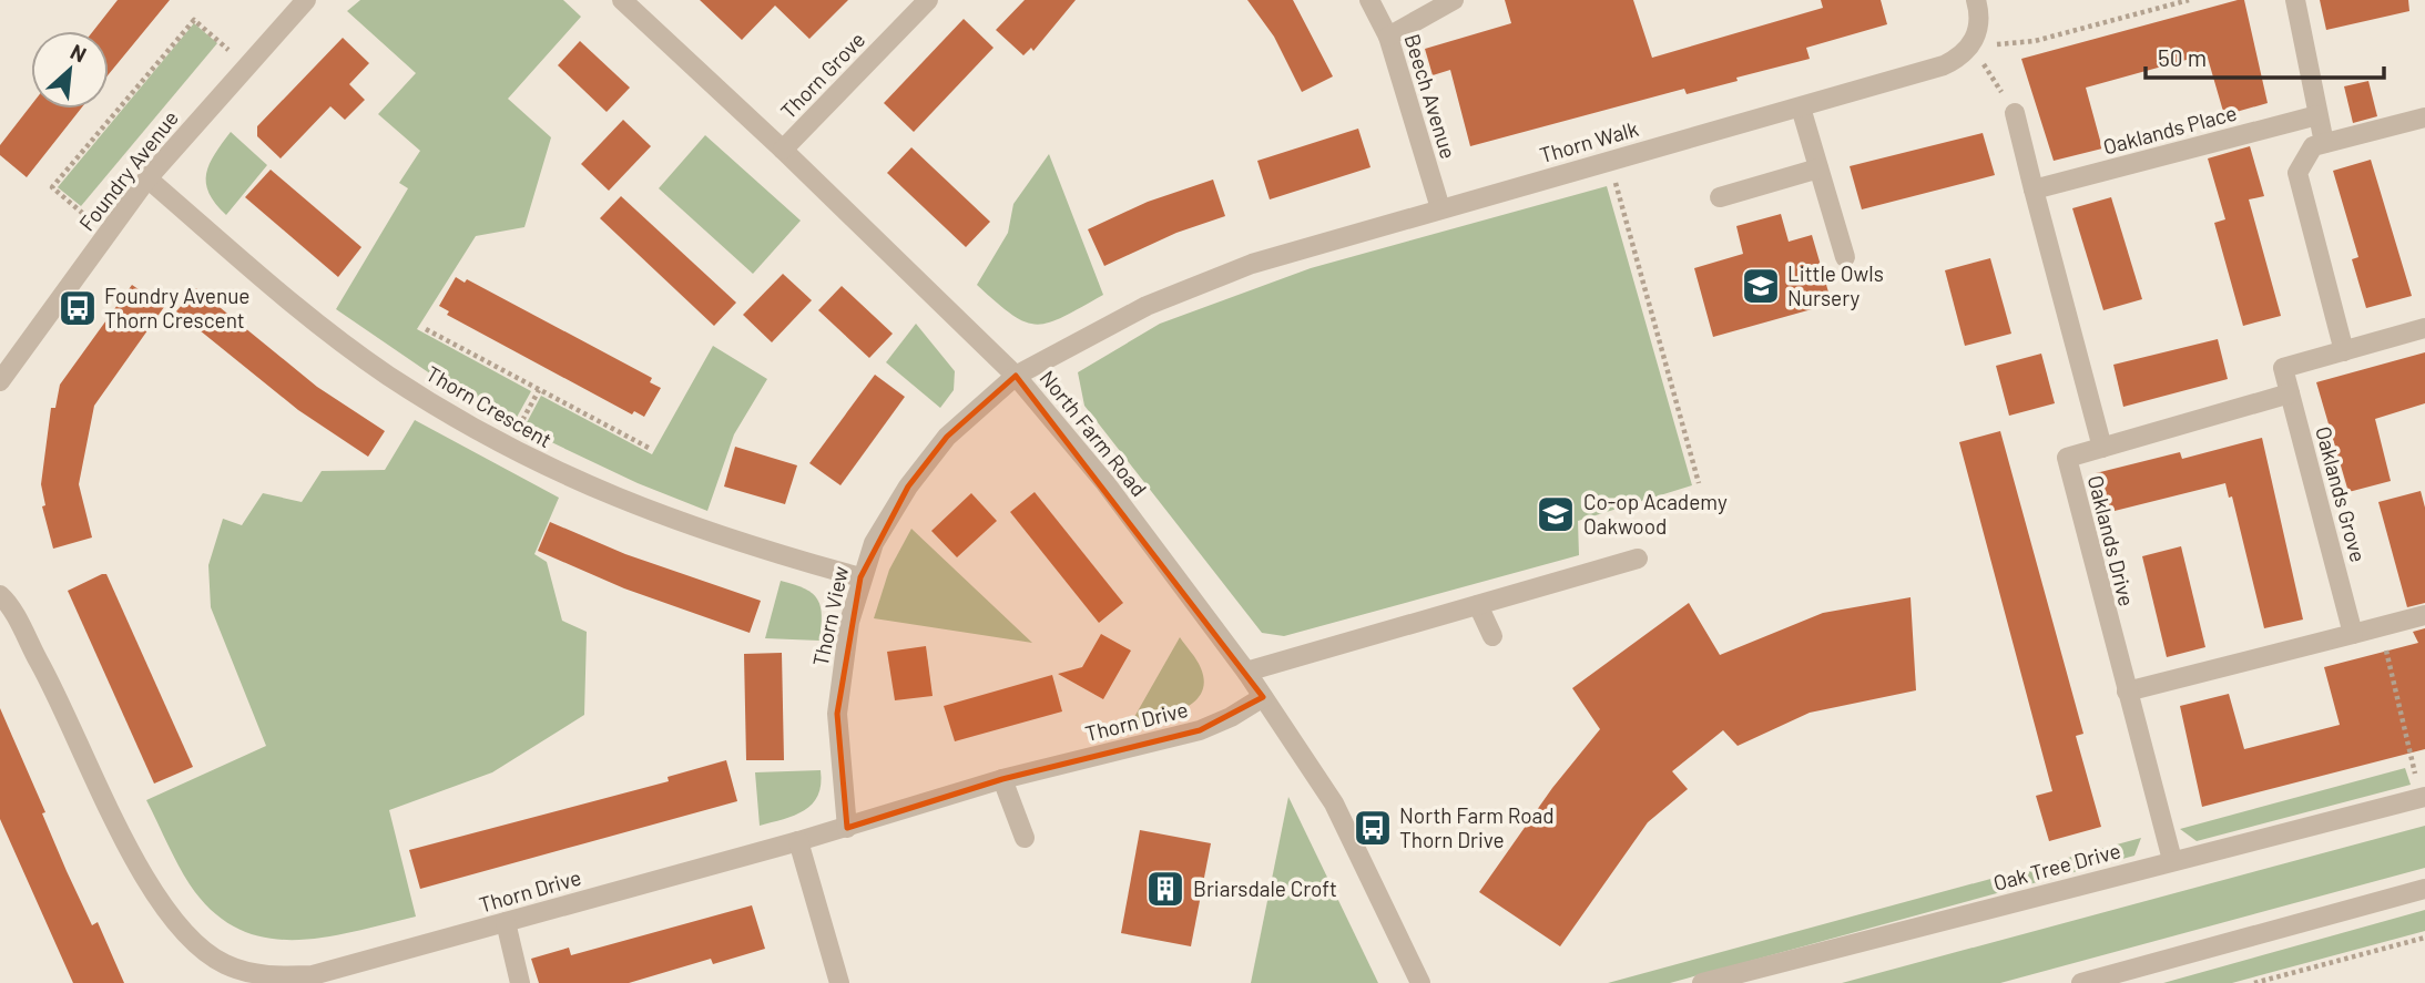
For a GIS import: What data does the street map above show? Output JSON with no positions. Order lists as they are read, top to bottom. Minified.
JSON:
{"streets":{"street":["Thorn Grove","Beech Avenue","Oaklands Place","Thorn Walk","Foundry Avenue","Thorn Crescent","North Farm Road","Oaklands Grove","Oaklands Drive","Thorn View","Thorn Drive","Oak Tree Drive"]},"crossings":[["Thorn Grove","North Farm Road"],["Beech Avenue","Thorn Walk"],["Thorn Walk","North Farm Road"],["Thorn Walk","Thorn View"],["Foundry Avenue","Thorn Crescent"],["Thorn Crescent","Thorn View"],["North Farm Road","Thorn View"],["North Farm Road","Thorn Drive"],["Oaklands Grove","Oaklands Drive"],["Oaklands Drive","Oak Tree Drive"],["Thorn View","Thorn Drive"]],"places":{"school or university":["Little Owls Nursery","Co-op Academy Oakwood"],"bus stop":["Foundry Avenue Thorn Crescent","North Farm Road Thorn Drive"],"building":["Briarsdale Croft"]},"scale_bar":"50 m","north":"top right"}
